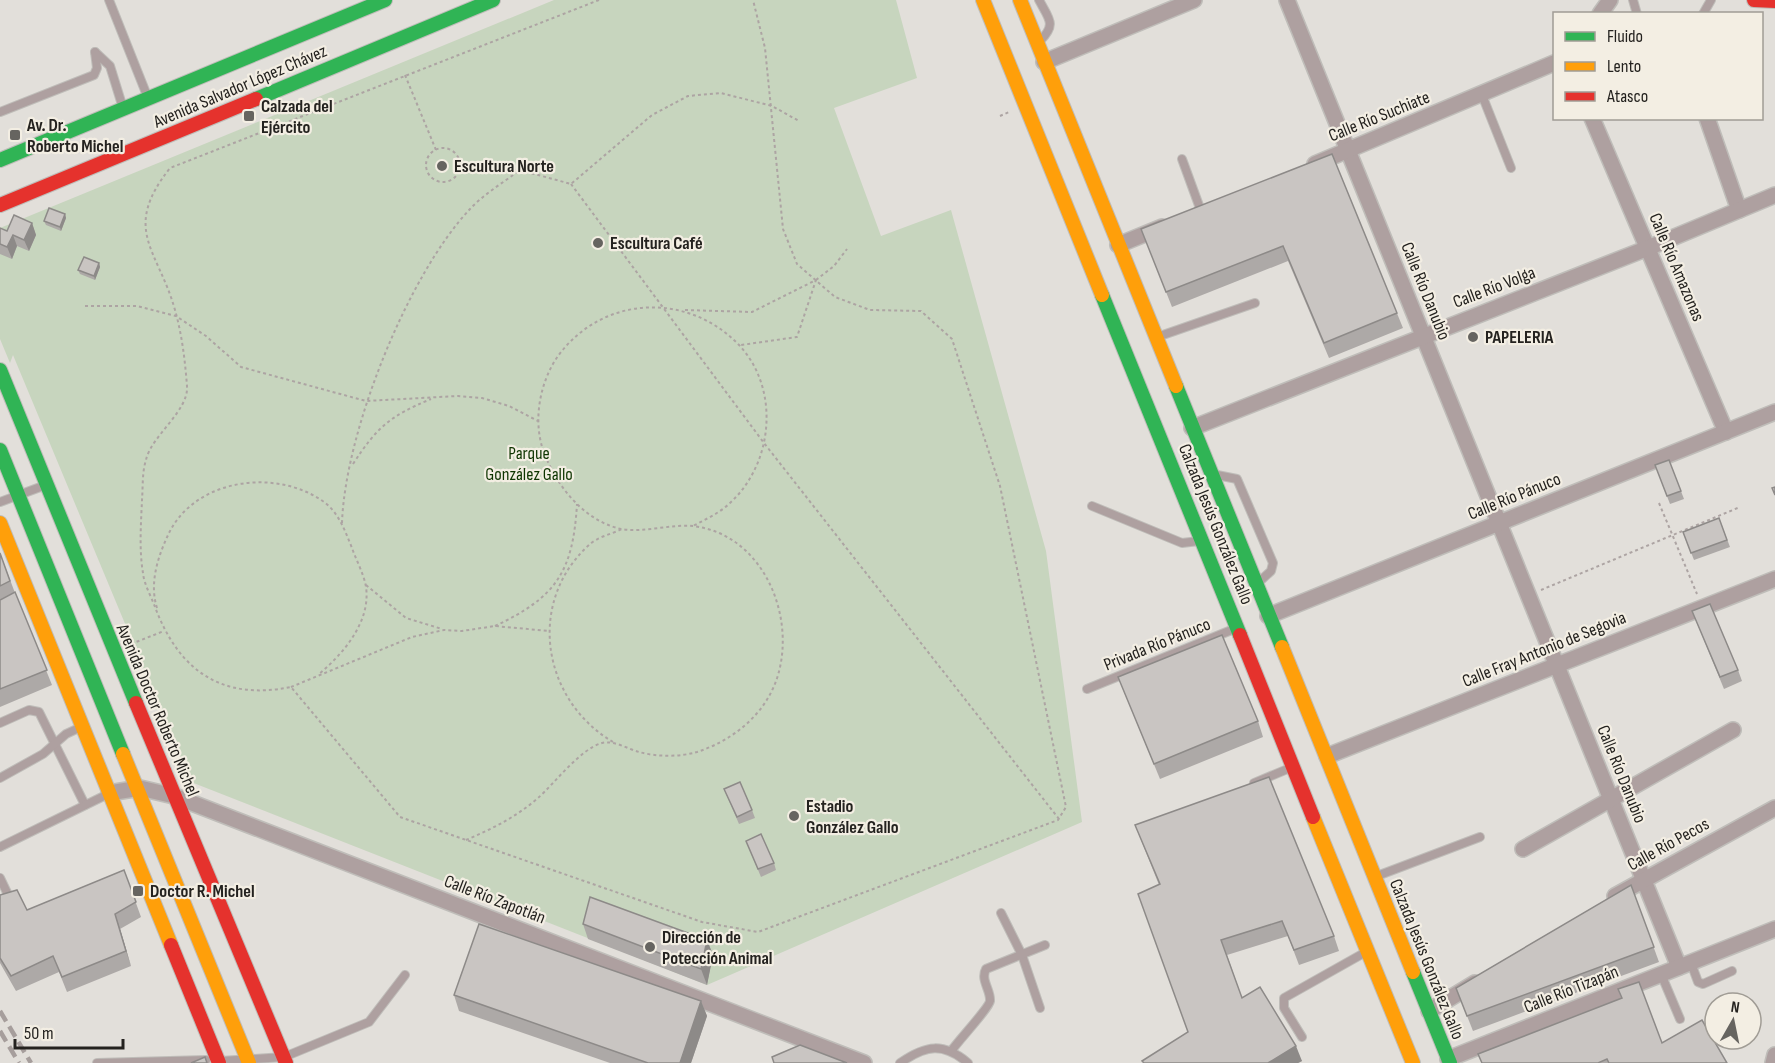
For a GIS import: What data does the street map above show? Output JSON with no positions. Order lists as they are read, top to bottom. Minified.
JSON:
{"streets":{"main road":["Avenida Salvador López Chávez","Calzada Jesús González Gallo","Avenida Doctor Roberto Michel"],"street":["Calle Río Suchiate","Calle Río Amazonas","Calle Río Volga","Calle Río Danubio","Calle Río Pánuco","Calle Fray Antonio de Segovia","Calle Río Pecos","Calle Río Zapotlán","Calle Río Tizapán"],"lane":["Privada Río Pánuco"]},"crossings":[["Calle Río Suchiate","Calle Río Danubio"],["Calle Río Amazonas","Calle Río Volga"],["Calle Río Amazonas","Calle Río Pánuco"],["Calle Río Volga","Calle Río Danubio"],["Calle Río Volga","Calzada Jesús González Gallo"],["Calle Río Danubio","Calle Río Pánuco"],["Calle Río Danubio","Calle Fray Antonio de Segovia"],["Calle Río Danubio","Calle Río Pecos"],["Calle Río Danubio","Calle Río Tizapán"],["Calle Río Pánuco","Calzada Jesús González Gallo"],["Calzada Jesús González Gallo","Privada Río Pánuco"],["Calzada Jesús González Gallo","Calle Fray Antonio de Segovia"],["Calzada Jesús González Gallo","Calle Río Tizapán"],["Avenida Doctor Roberto Michel","Calle Río Zapotlán"]],"parks":["Parque González Gallo"],"places":{"transit":["Calzada del Ejército","Av. Dr. Roberto Michel","Doctor R. Michel"],"other":["Escultura Norte","Escultura Café","PAPELERIA","Estadio González Gallo","Dirección de Potección Animal"]},"legend":["Fluido","Lento","Atasco"],"scale_bar":"50 m","north":"top"}
